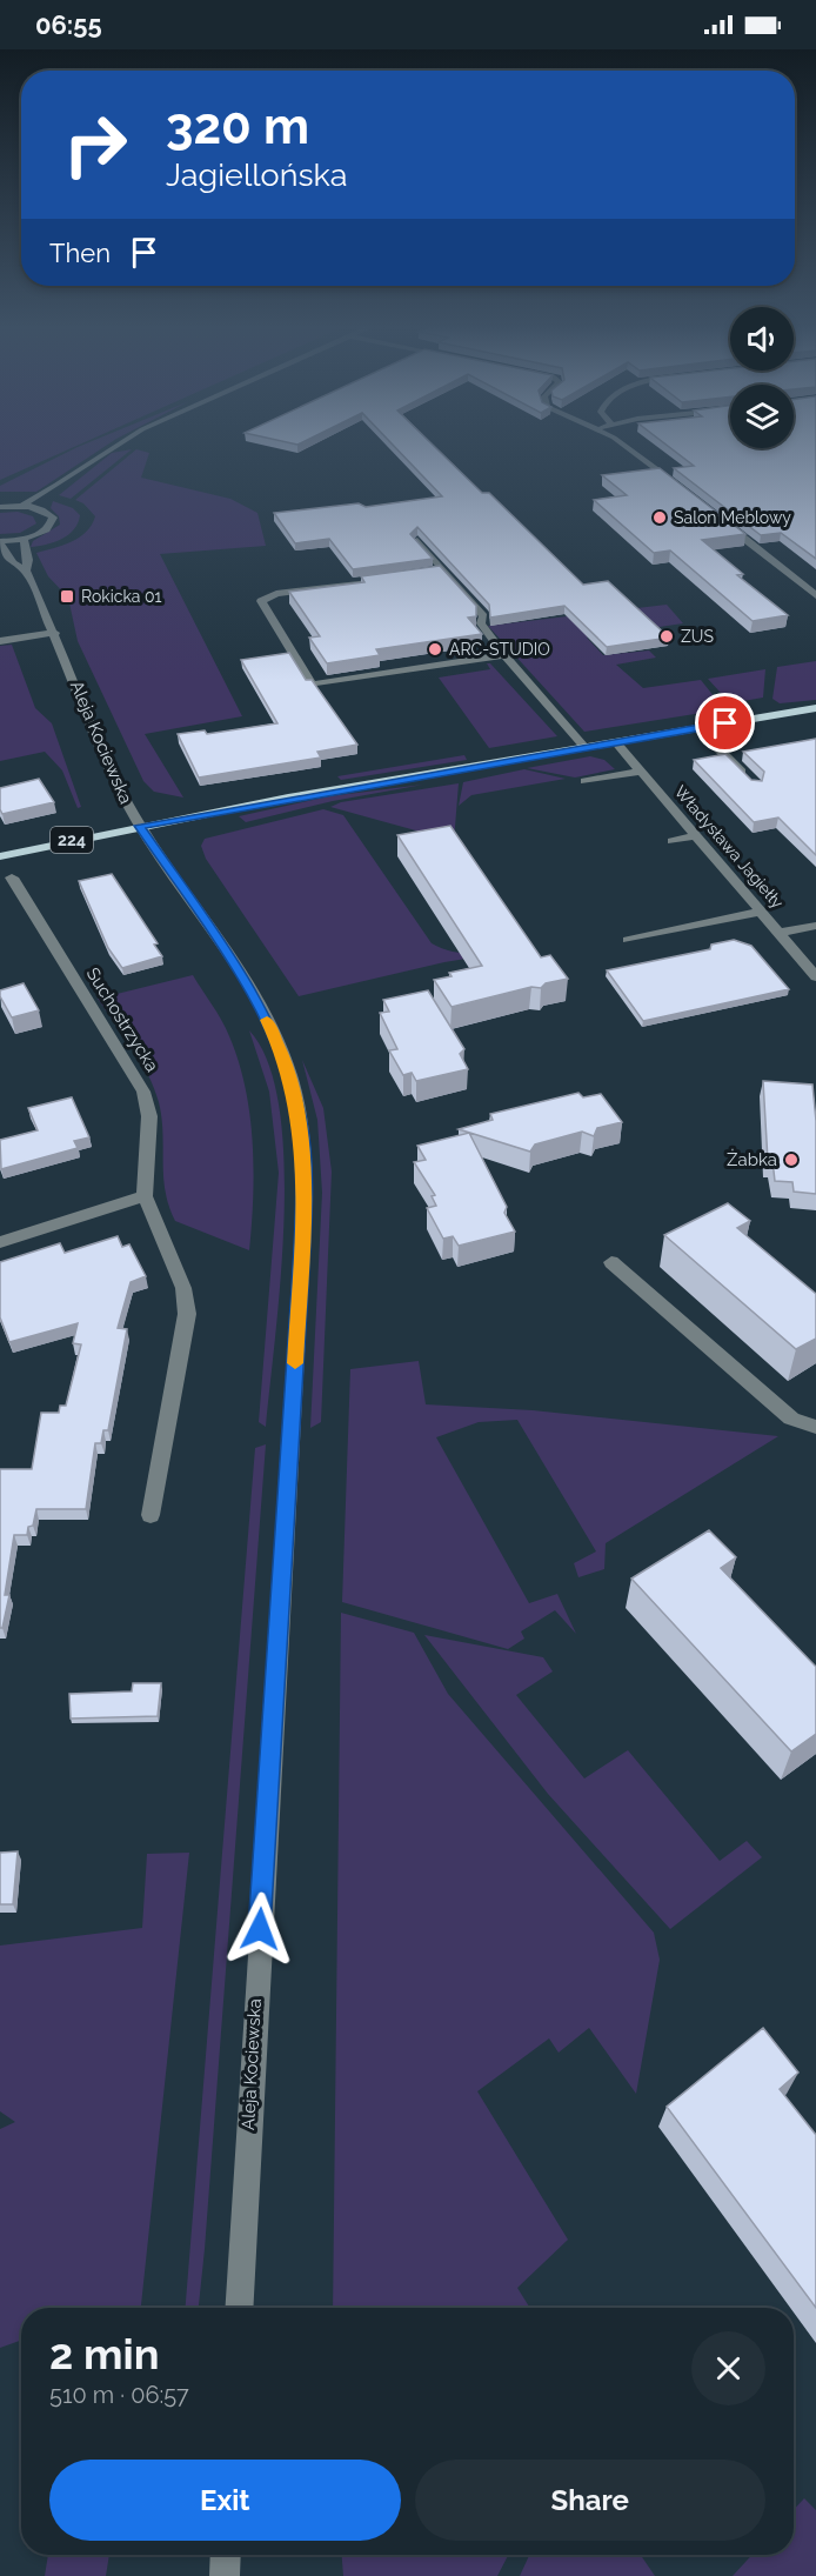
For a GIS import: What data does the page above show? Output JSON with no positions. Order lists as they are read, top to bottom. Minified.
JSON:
{"streets":{"main road":["224"],"street":["Aleja Kociewska","Władysława Jagiełły","Suchostrzycka"]},"crossings":[["Aleja Kociewska","224"],["224","Władysława Jagiełły"]],"places":{"other":["Salon Meblowy","ZUS","ARC-STUDIO","Żabka"],"transit":["Rokicka 01"]},"page":{"status":"06:55","turn":["320 m","Jagiellońska"],"then":"Then","heading":["2 min","510 m · 06:57"],"buttons":["Exit","Share"]}}
